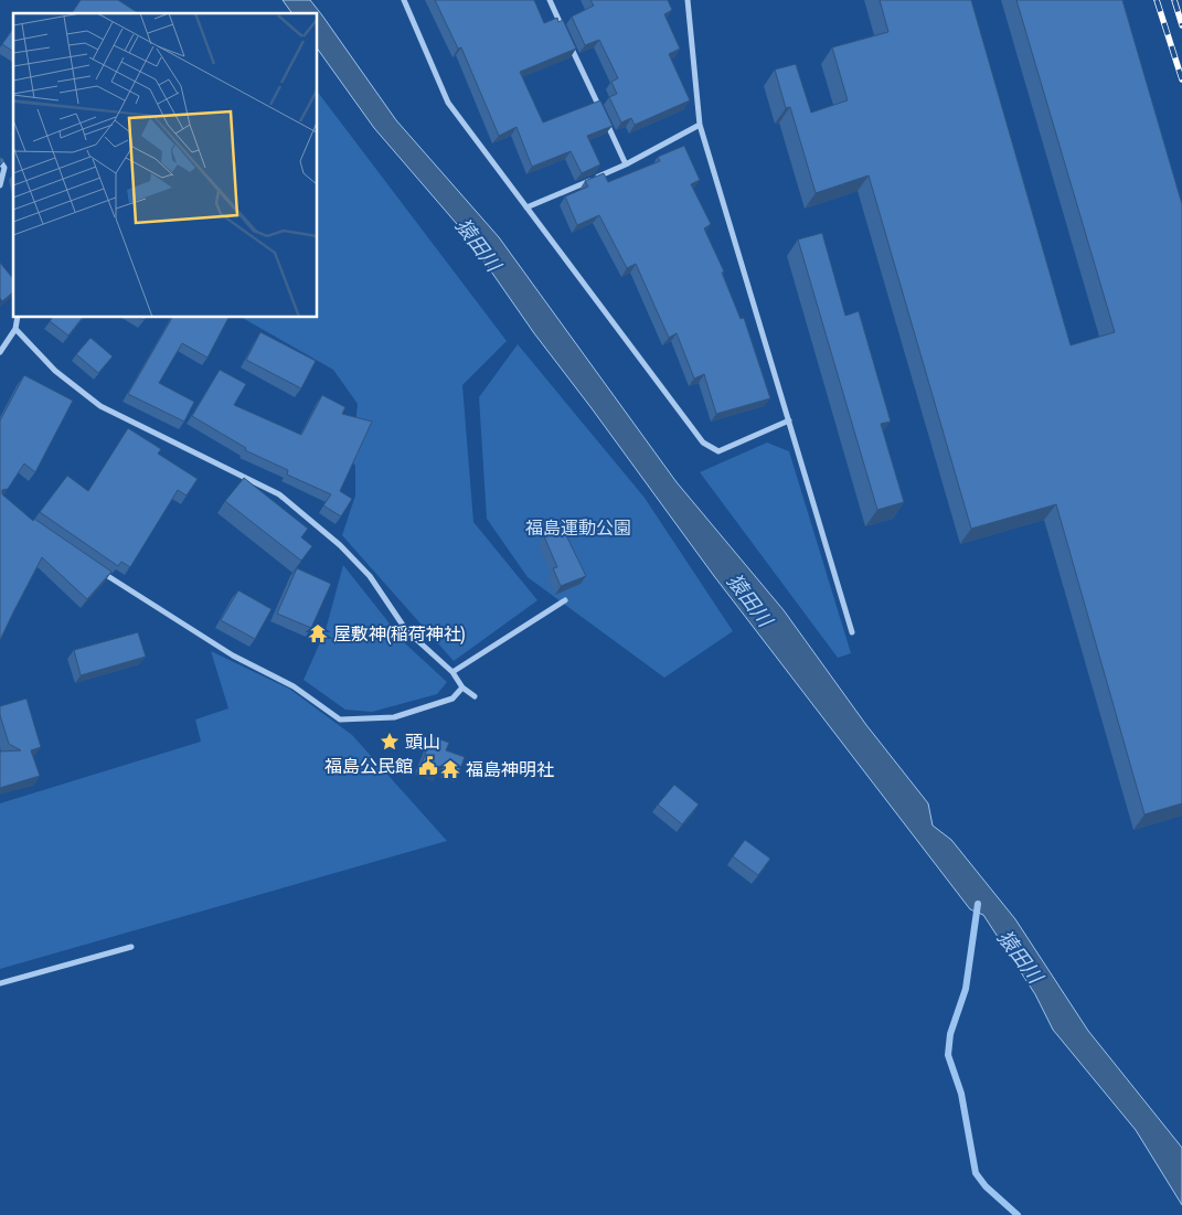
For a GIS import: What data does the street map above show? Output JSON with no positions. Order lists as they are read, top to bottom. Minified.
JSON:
{"water":["猿田川"],"parks":["福島運動公園"],"places":{"temple":["屋敷神(稲荷神社)","福島神明社"],"place":["頭山"],"public building":["福島公民館"]}}
